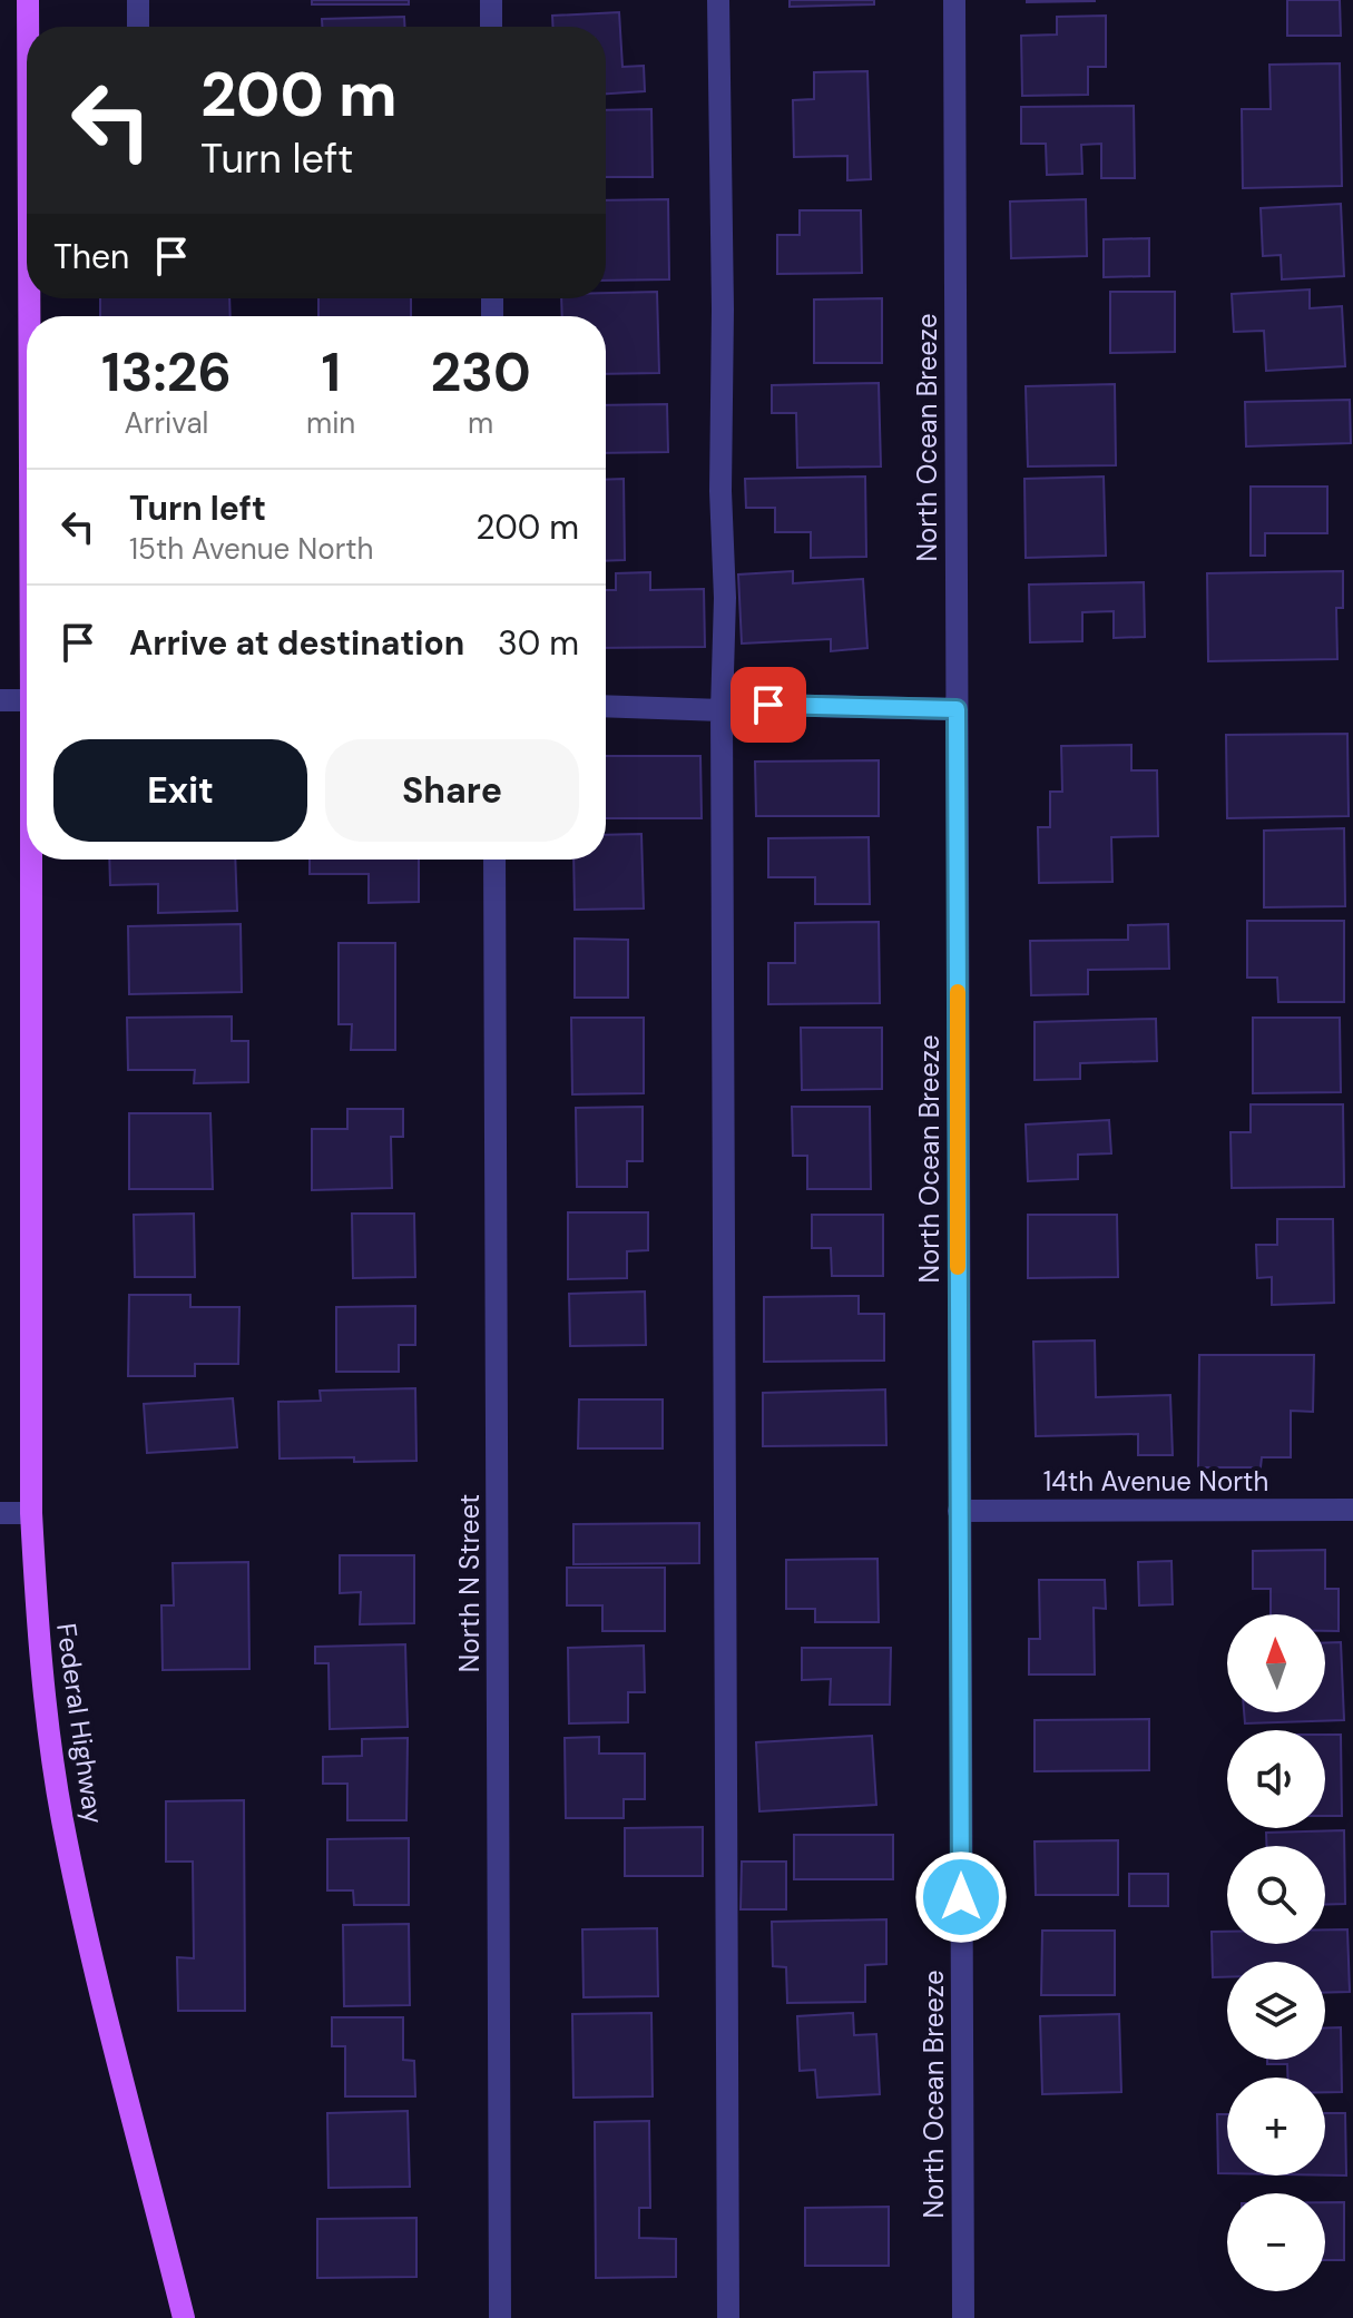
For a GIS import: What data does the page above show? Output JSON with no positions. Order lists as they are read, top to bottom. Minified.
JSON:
{"streets":{"main road":["Federal Highway"],"street":["North Ocean Breeze","14th Avenue North","North N Street"]},"crossings":[["North Ocean Breeze","14th Avenue North"]],"north":"top","page":{"turn":["200 m","Turn left"],"then":"Then","eta":["13:26","Arrival","1","min","230","m"],"list":[{"name":"Turn left","note":"15th Avenue North","value":"200 m"},{"name":"Arrive at destination","value":"30 m"}],"buttons":["Exit","Share"],"map_buttons":["+","−"]}}
